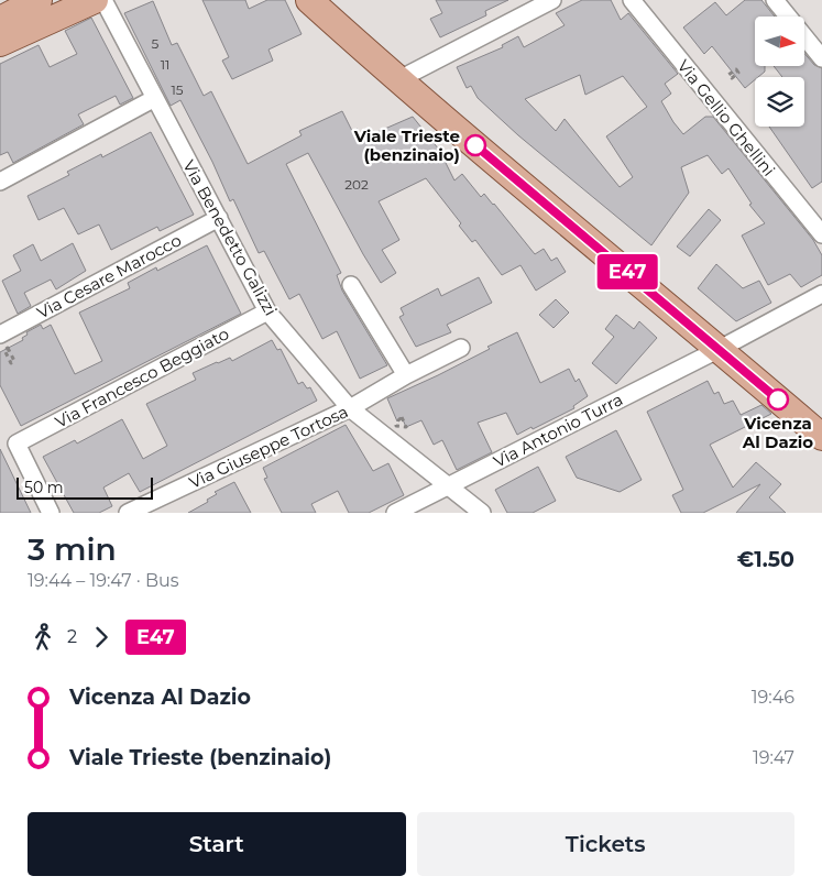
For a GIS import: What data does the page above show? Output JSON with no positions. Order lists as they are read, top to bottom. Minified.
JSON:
{"streets":{"street":["Via Gellio Ghellini","Via Benedetto Galizzi","Via Cesare Marocco","Via Francesco Beggiato","Via Antonio Turra","Via Giuseppe Tortosa"]},"crossings":[["Via Benedetto Galizzi","Via Cesare Marocco"],["Via Benedetto Galizzi","Via Francesco Beggiato"],["Via Benedetto Galizzi","Via Antonio Turra"],["Via Benedetto Galizzi","Via Giuseppe Tortosa"]],"places":["Viale Trieste (benzinaio)","Vicenza Al Dazio"],"lines":["bus line E47"],"house_numbers":["5","11","15","202"],"scale_bar":"50 m","north":"right","page":{"on_map":"E47","scale":"50 m","heading":["3 min","19:44 – 19:47 · Bus","€1.50"],"legs":["2","E47"],"list":[{"name":"Vicenza Al Dazio","value":"19:46"},{"name":"Viale Trieste (benzinaio)","value":"19:47"}],"buttons":["Start","Tickets"]}}
